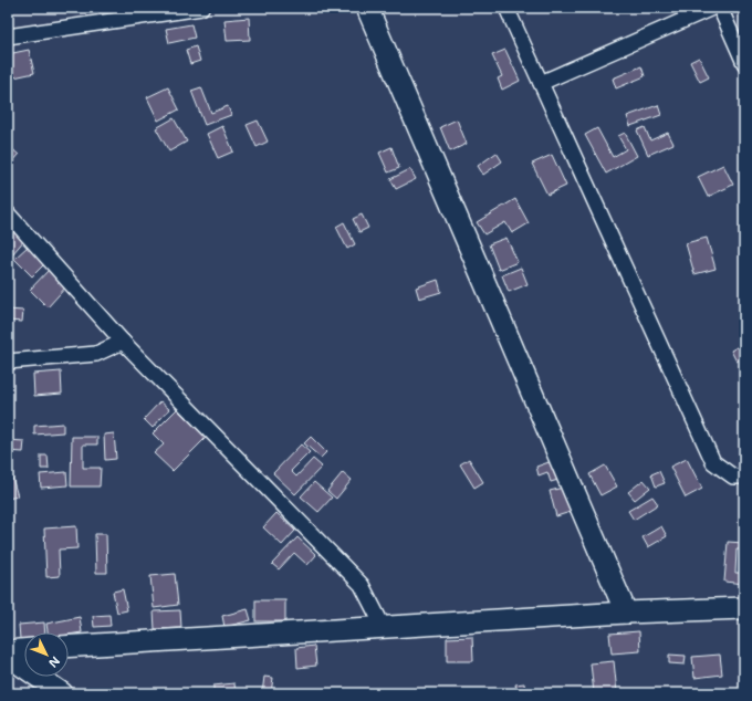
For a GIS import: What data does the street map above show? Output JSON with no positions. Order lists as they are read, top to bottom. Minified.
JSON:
{"north":"bottom right"}
